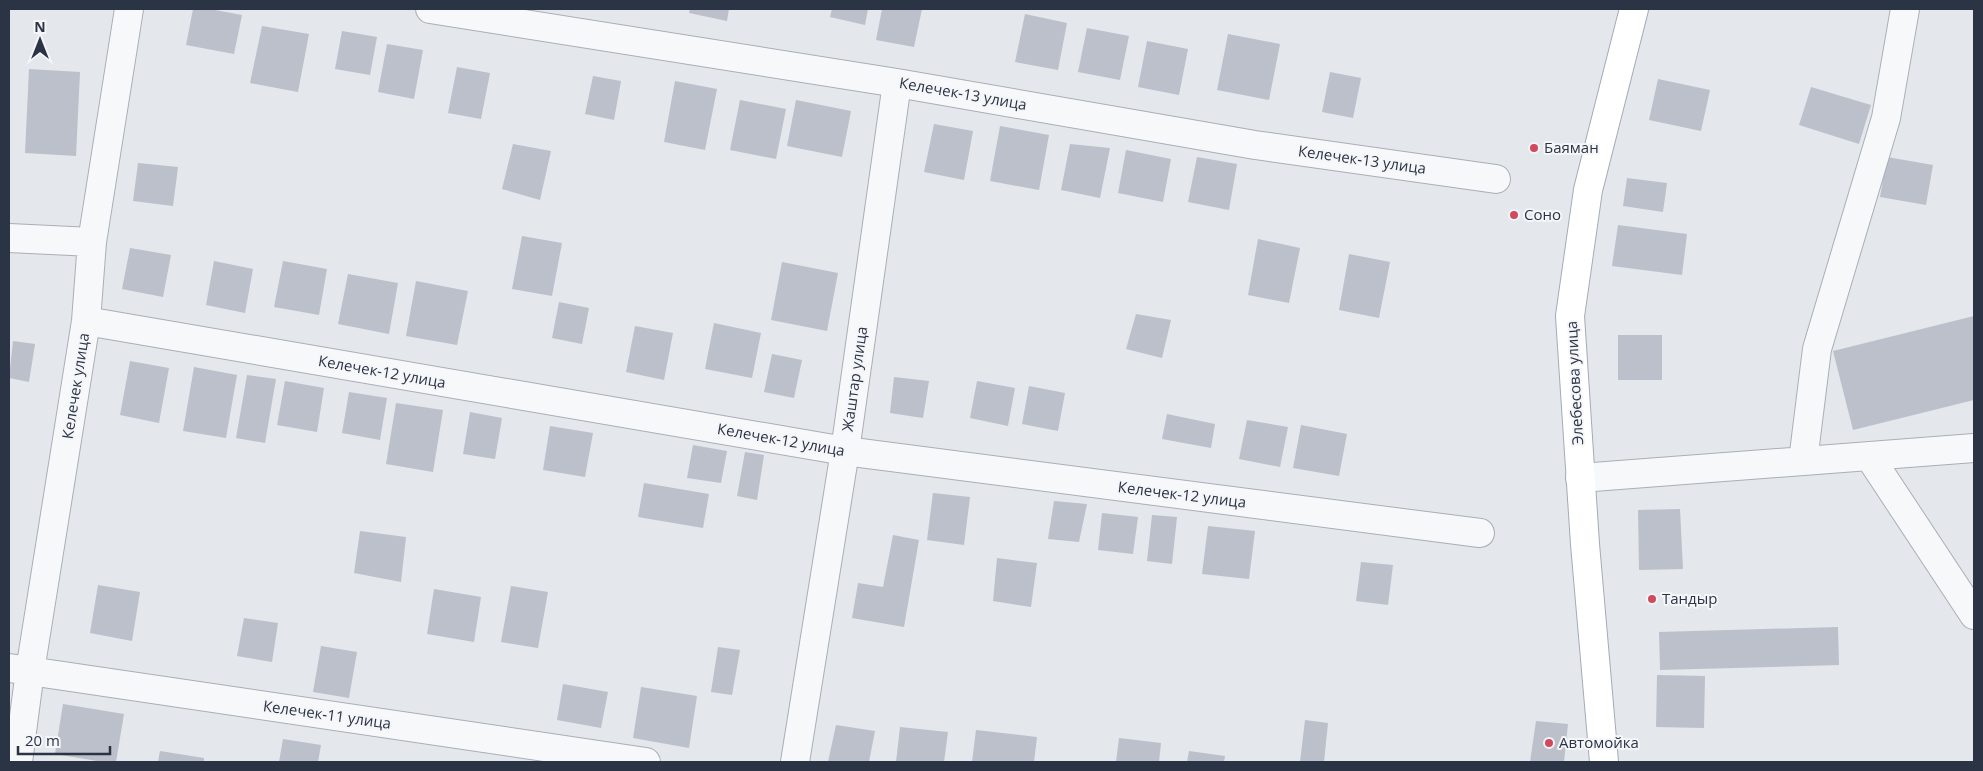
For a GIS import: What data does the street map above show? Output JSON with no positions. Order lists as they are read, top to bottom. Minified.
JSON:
{"streets":{"main road":["Элебесова улица"],"street":["Келечек-13 улица","Келечек-12 улица","Жаштар улица","Келечек улица","Келечек-11 улица"]},"crossings":[["Келечек-13 улица","Жаштар улица"],["Келечек-12 улица","Жаштар улица"],["Келечек-12 улица","Келечек улица"],["Келечек улица","Келечек-11 улица"]],"places":["Баяман","Соно","Тандыр","Автомойка"],"scale_bar":"20 m","north":"top"}
